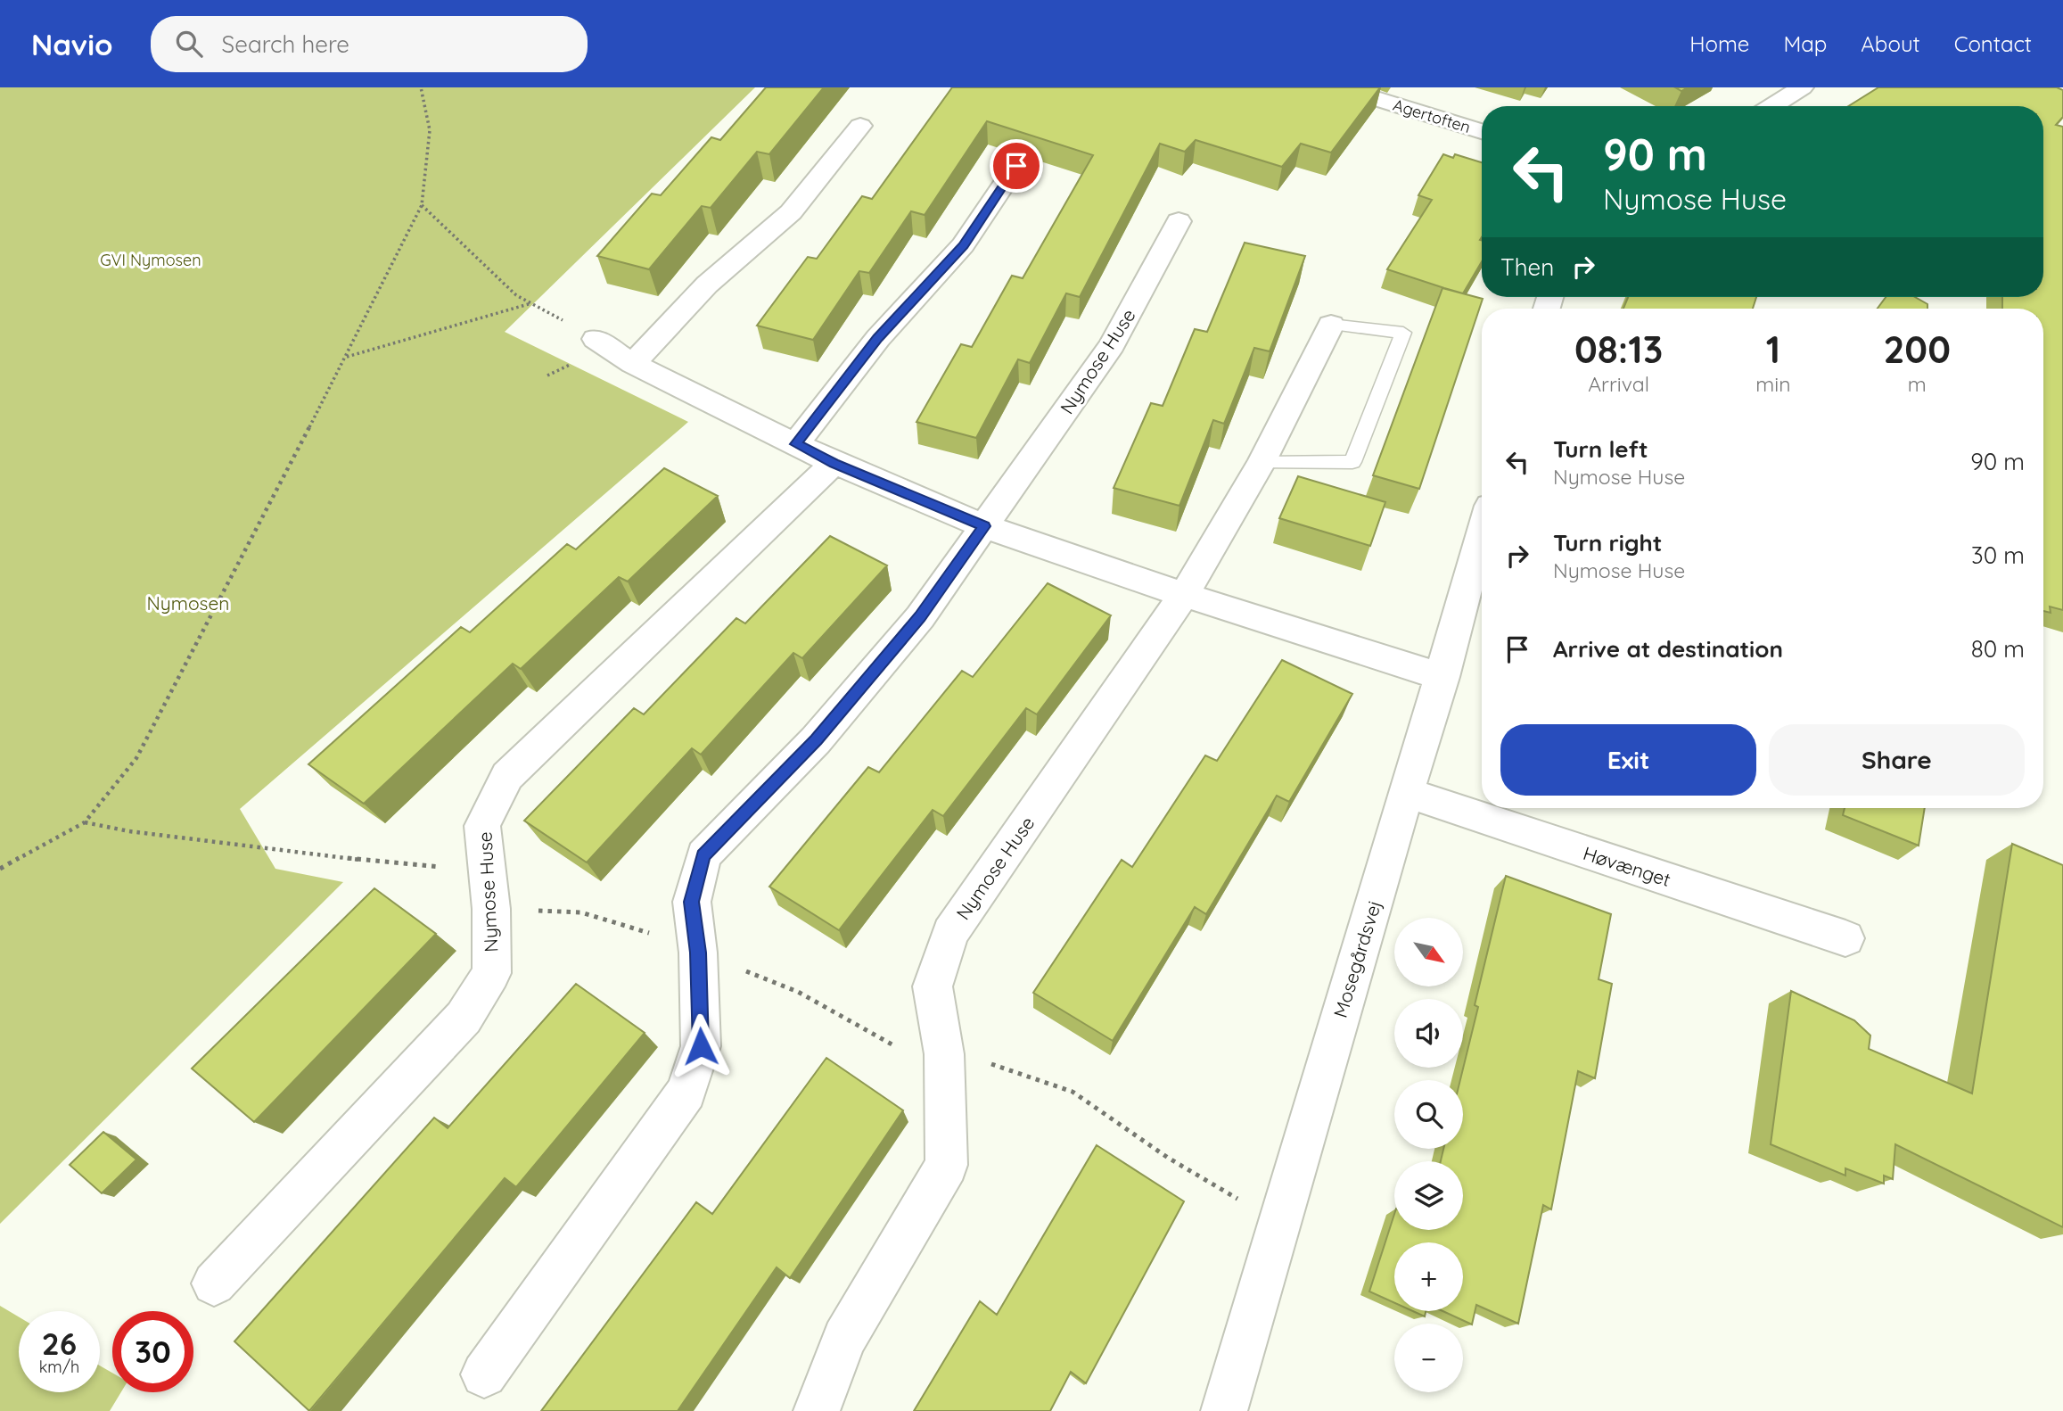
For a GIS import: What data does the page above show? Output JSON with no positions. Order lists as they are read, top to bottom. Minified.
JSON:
{"streets":{"street":["Agertoften","Nymose Huse","Høvænget","Mosegårdsvej"]},"crossings":[["Høvænget","Mosegårdsvej"]],"parks":["GVI Nymosen","Nymosen"],"north":"bottom right","page":{"header":"Navio","search":"Search here","nav":["Home","Map","About","Contact"],"turn":["90 m","Nymose Huse"],"then":"Then","eta":["08:13","Arrival","1","min","200","m"],"list":[{"name":"Turn left","note":"Nymose Huse","value":"90 m"},{"name":"Turn right","note":"Nymose Huse","value":"30 m"},{"name":"Arrive at destination","value":"80 m"}],"buttons":["Exit","Share"],"map_buttons":["+","−"],"speed":"26 km/h","limit":"30"}}
